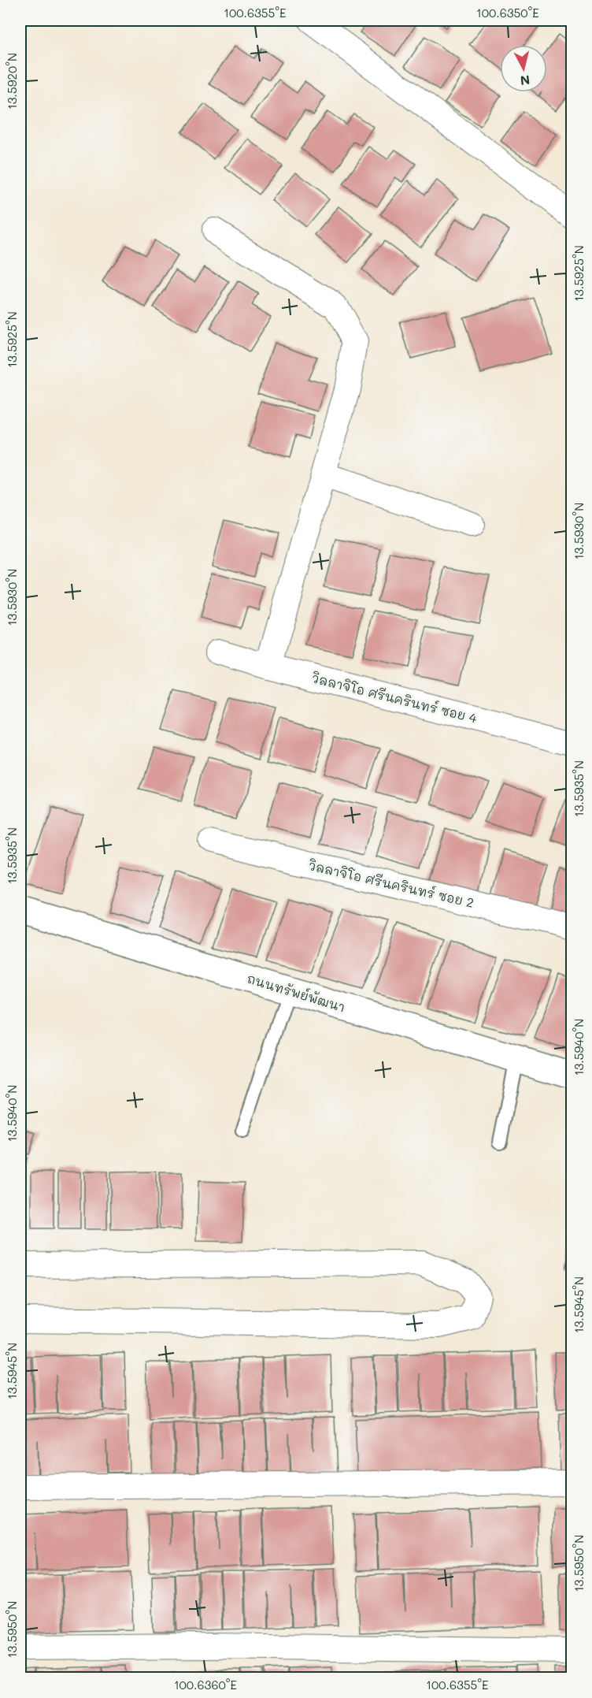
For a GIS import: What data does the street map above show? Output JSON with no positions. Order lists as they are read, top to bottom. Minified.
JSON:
{"streets":{"street":["วิลลาจิโอ ศรีนครินทร์ ซอย 4","วิลลาจิโอ ศรีนครินทร์ ซอย 2","ถนนทรัพย์พัฒนา"]},"north":"bottom","coordinates":["100.6355°E","100.6350°E","13.5920°N","13.5925°N","13.5930°N","13.5935°N","13.5940°N","13.5945°N","13.5950°N","100.6360°E"]}
